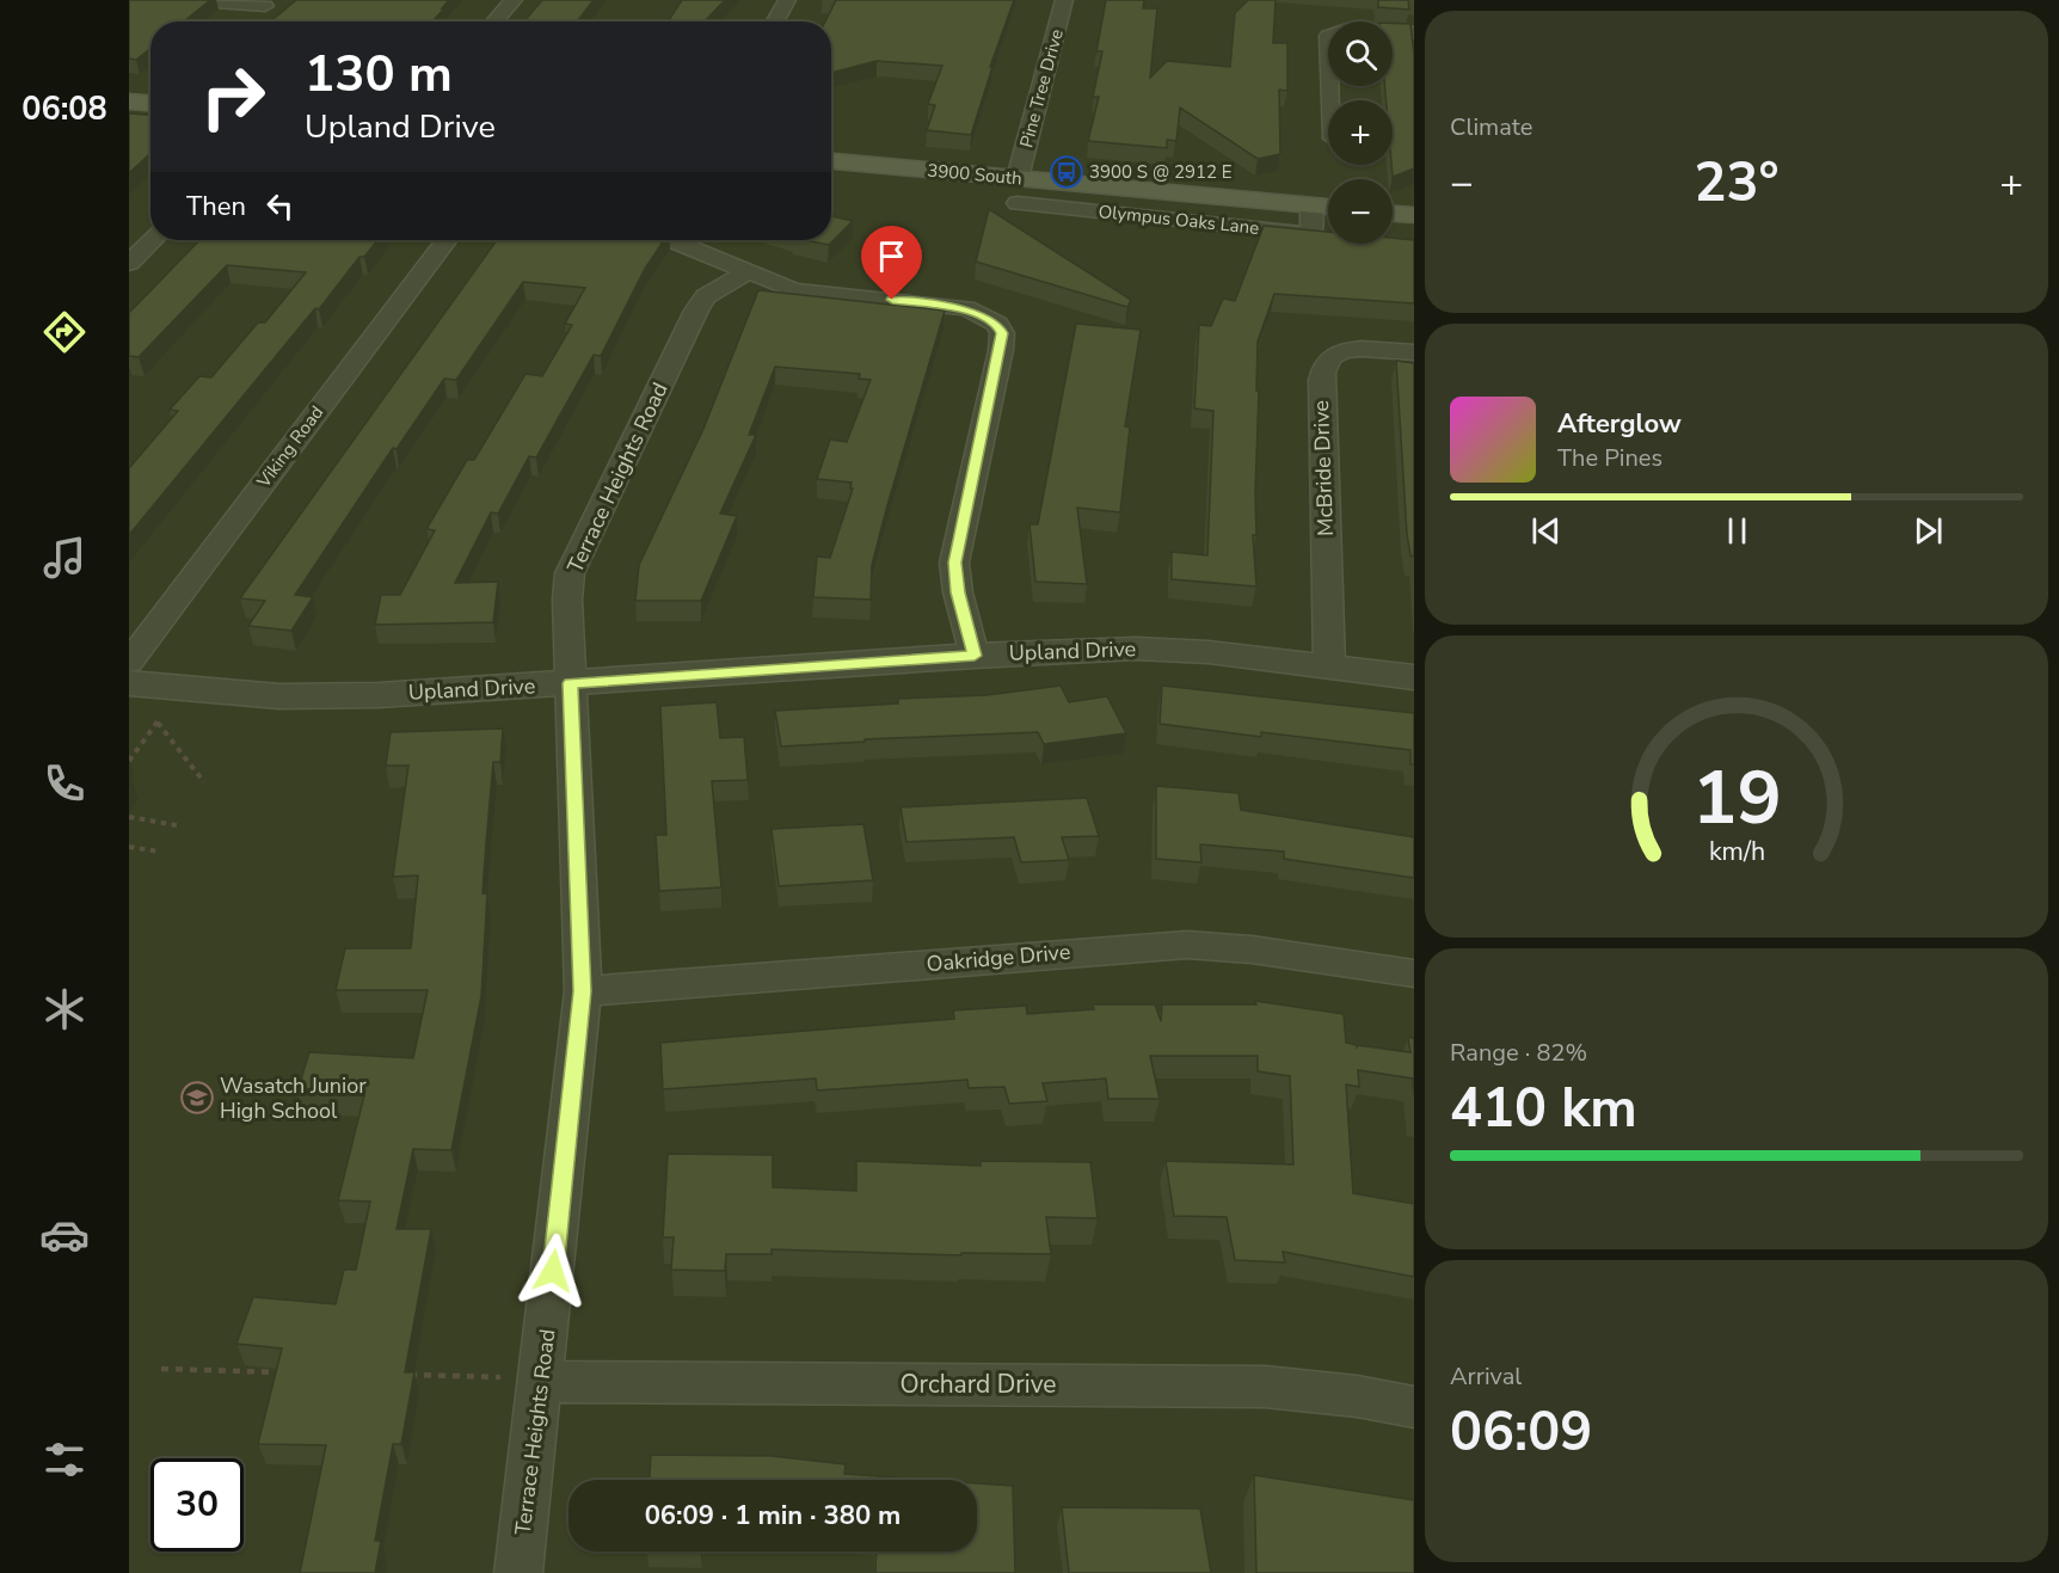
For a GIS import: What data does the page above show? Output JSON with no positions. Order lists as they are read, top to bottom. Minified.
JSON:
{"streets":{"main road":["3900 South"],"street":["Pine Tree Drive","Olympus Oaks Lane","Viking Road","McBride Drive","Terrace Heights Road","Upland Drive","Oakridge Drive","Orchard Drive"]},"crossings":[["Pine Tree Drive","3900 South"],["3900 South","Olympus Oaks Lane"],["McBride Drive","Upland Drive"],["Terrace Heights Road","Upland Drive"],["Terrace Heights Road","Oakridge Drive"],["Terrace Heights Road","Orchard Drive"]],"places":{"bus stop":["3900 S @ 2912 E"],"school or university":["Wasatch Junior High School"]},"page":{"tabs":"06:08","tile":["Climate",["Range · 82%","410 km"],["Arrival","06:09"]],"map_buttons":["+","−"],"turn":["130 m","Upland Drive"],"heat":["−","23°","+"],"then":"Then","song":["Afterglow","The Pines"],"limit":"30","trip":"06:09 · 1 min · 380 m","gauge":["19","km/h"]}}
